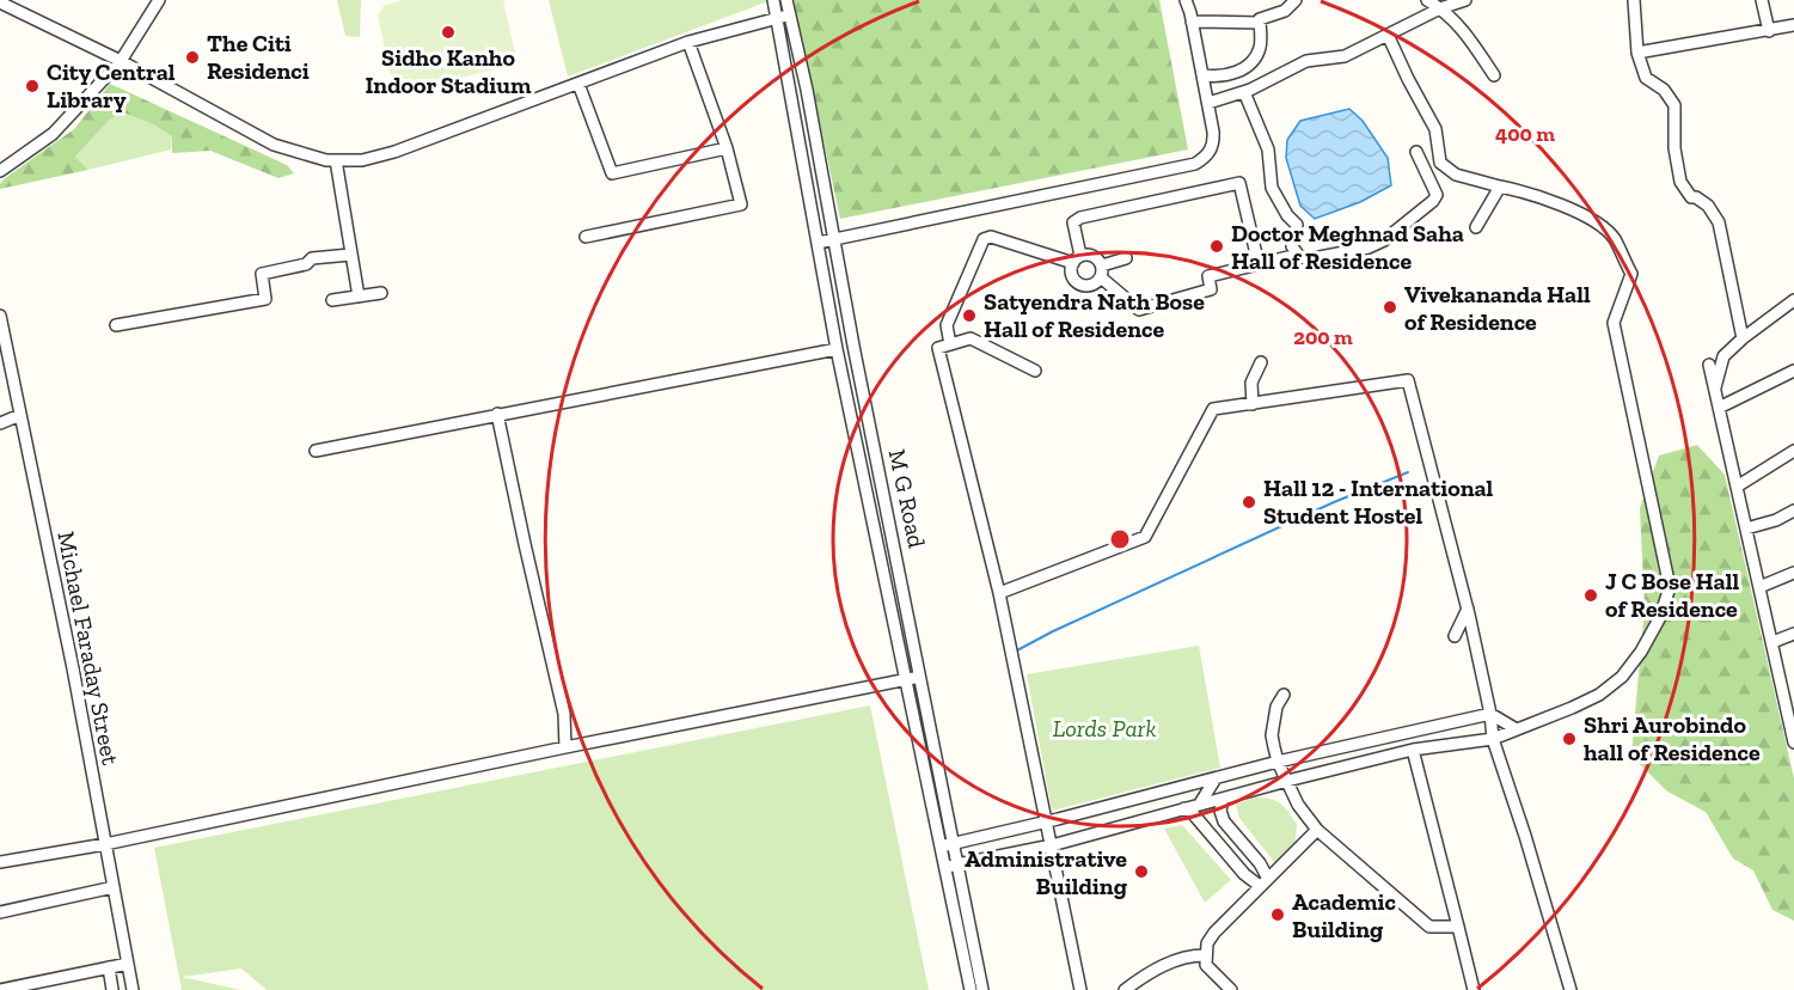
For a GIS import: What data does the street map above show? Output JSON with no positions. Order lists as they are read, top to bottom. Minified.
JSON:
{"streets":{"street":["M G Road","Michael Faraday Street"]},"parks":["Lords Park"],"places":["Sidho Kanho Indoor Stadium","The Citi Residenci","City Central Library","Doctor Meghnad Saha Hall of Residence","Vivekananda Hall of Residence","Satyendra Nath Bose Hall of Residence","Hall 12 - International Student Hostel","J C Bose Hall of Residence","Shri Aurobindo hall of Residence","Administrative Building","Academic Building"],"rings":["400 m","200 m"]}
